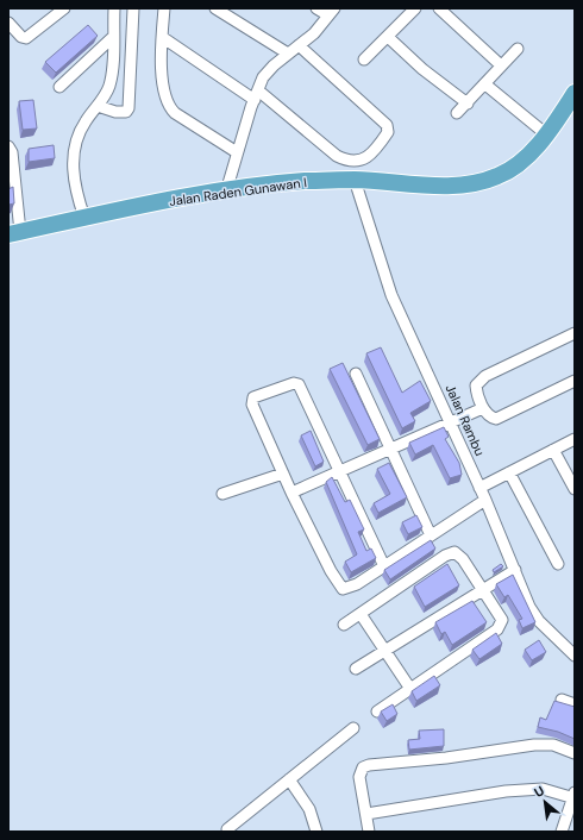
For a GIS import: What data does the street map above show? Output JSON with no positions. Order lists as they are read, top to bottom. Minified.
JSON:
{"streets":{"highway":["Jalan Raden Gunawan I"],"street":["Jalan Rambu"]},"crossings":[["Jalan Raden Gunawan I","Jalan Rambu"]],"north":"top left"}
